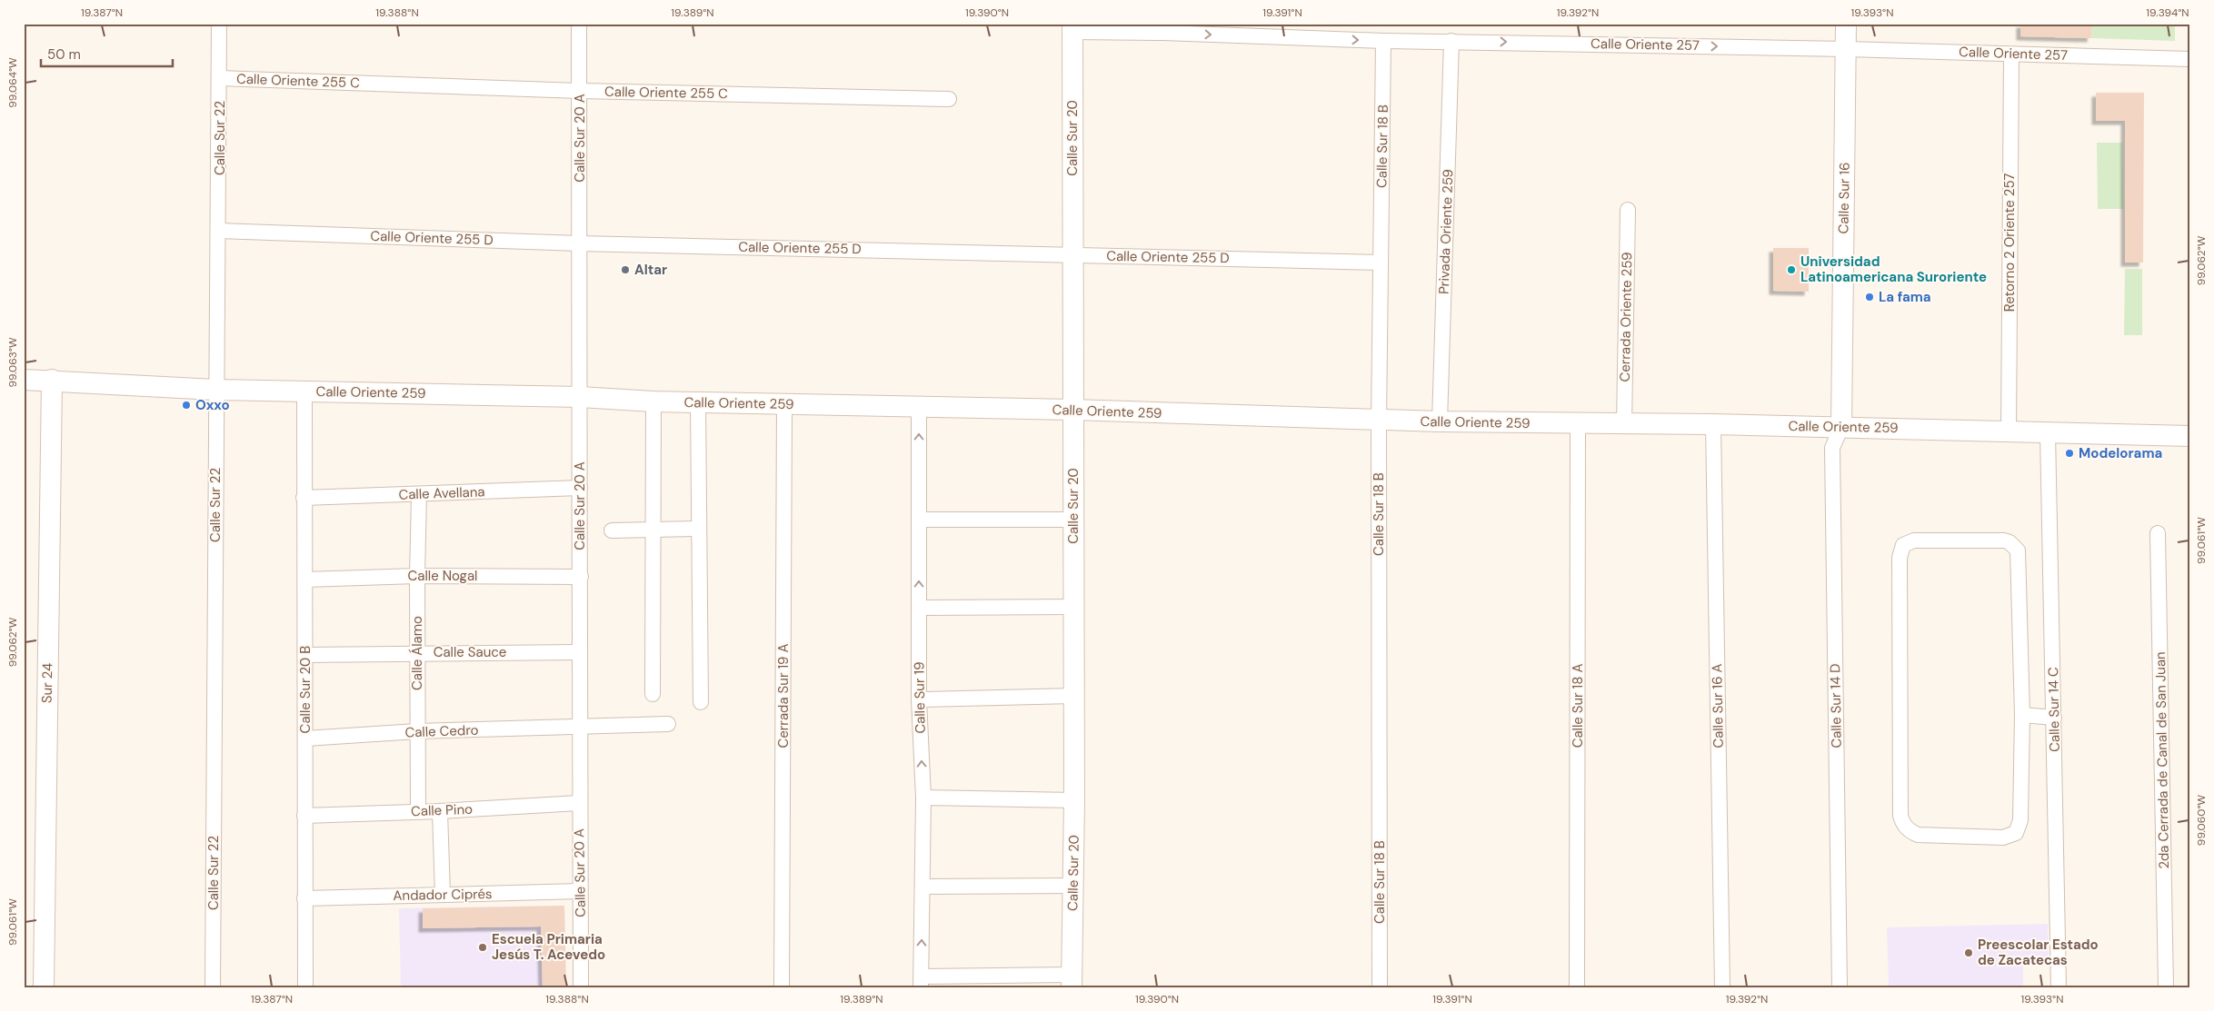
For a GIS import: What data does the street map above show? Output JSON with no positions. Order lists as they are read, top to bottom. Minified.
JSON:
{"streets":{"street":["Calle Oriente 257","Calle Oriente 255 C","Calle Sur 22","Calle Sur 20 A","Calle Sur 20","Calle Sur 18 B","Calle Sur 16","Privada Oriente 259","Calle Oriente 255 D","Retorno 2 Oriente 257","Cerrada Oriente 259","Calle Oriente 259","Calle Avellana","Calle Nogal","Calle Sauce","Calle Álamo","Sur 24","Calle Sur 20 B","Cerrada Sur 19 A","Calle Sur 19","Calle Sur 18 A","Calle Sur 16 A","Calle Sur 14 D","Calle Sur 14 C","Calle Cedro","2da Cerrada de Canal de San Juan","Calle Pino","Andador Ciprés"]},"crossings":[["Calle Oriente 257","Calle Sur 20"],["Calle Oriente 257","Calle Sur 18 B"],["Calle Oriente 257","Calle Sur 16"],["Calle Oriente 257","Privada Oriente 259"],["Calle Oriente 257","Retorno 2 Oriente 257"],["Calle Oriente 255 C","Calle Sur 22"],["Calle Oriente 255 C","Calle Sur 20 A"],["Calle Sur 22","Calle Oriente 255 D"],["Calle Sur 22","Calle Oriente 259"],["Calle Sur 20 A","Calle Oriente 255 D"],["Calle Sur 20 A","Calle Oriente 259"],["Calle Sur 20 A","Calle Avellana"],["Calle Sur 20 A","Calle Nogal"],["Calle Sur 20 A","Calle Sauce"],["Calle Sur 20 A","Calle Cedro"],["Calle Sur 20 A","Calle Pino"],["Calle Sur 20 A","Andador Ciprés"],["Calle Sur 20","Calle Oriente 255 D"],["Calle Sur 20","Calle Oriente 259"],["Calle Sur 18 B","Calle Oriente 255 D"],["Calle Sur 18 B","Calle Oriente 259"],["Calle Sur 16","Calle Oriente 259"],["Calle Sur 16","Calle Sur 14 D"],["Privada Oriente 259","Calle Oriente 259"],["Retorno 2 Oriente 257","Calle Oriente 259"],["Cerrada Oriente 259","Calle Oriente 259"],["Calle Oriente 259","Sur 24"],["Calle Oriente 259","Calle Sur 20 B"],["Calle Oriente 259","Cerrada Sur 19 A"],["Calle Oriente 259","Calle Sur 19"],["Calle Oriente 259","Calle Sur 18 A"],["Calle Oriente 259","Calle Sur 16 A"],["Calle Oriente 259","Calle Sur 14 D"],["Calle Oriente 259","Calle Sur 14 C"],["Calle Avellana","Calle Álamo"],["Calle Avellana","Calle Sur 20 B"],["Calle Nogal","Calle Álamo"],["Calle Nogal","Calle Sur 20 B"],["Calle Sauce","Calle Álamo"],["Calle Sauce","Calle Sur 20 B"],["Calle Álamo","Calle Cedro"],["Calle Álamo","Calle Pino"],["Calle Sur 20 B","Calle Cedro"],["Calle Sur 20 B","Calle Pino"],["Calle Sur 20 B","Andador Ciprés"]],"one_way":["Calle Oriente 257","Calle Sur 19"],"places":["Altar","Universidad Latinoamericana Suroriente","La fama","Oxxo","Modelorama","Escuela Primaria Jesús T. Acevedo","Preescolar Estado de Zacatecas"],"scale_bar":"50 m","coordinates":["19.387°N","19.388°N","19.389°N","19.390°N","19.391°N","19.392°N","19.393°N","19.394°N","99.064°W","99.062°W","99.063°W","99.061°W","99.060°W"]}
